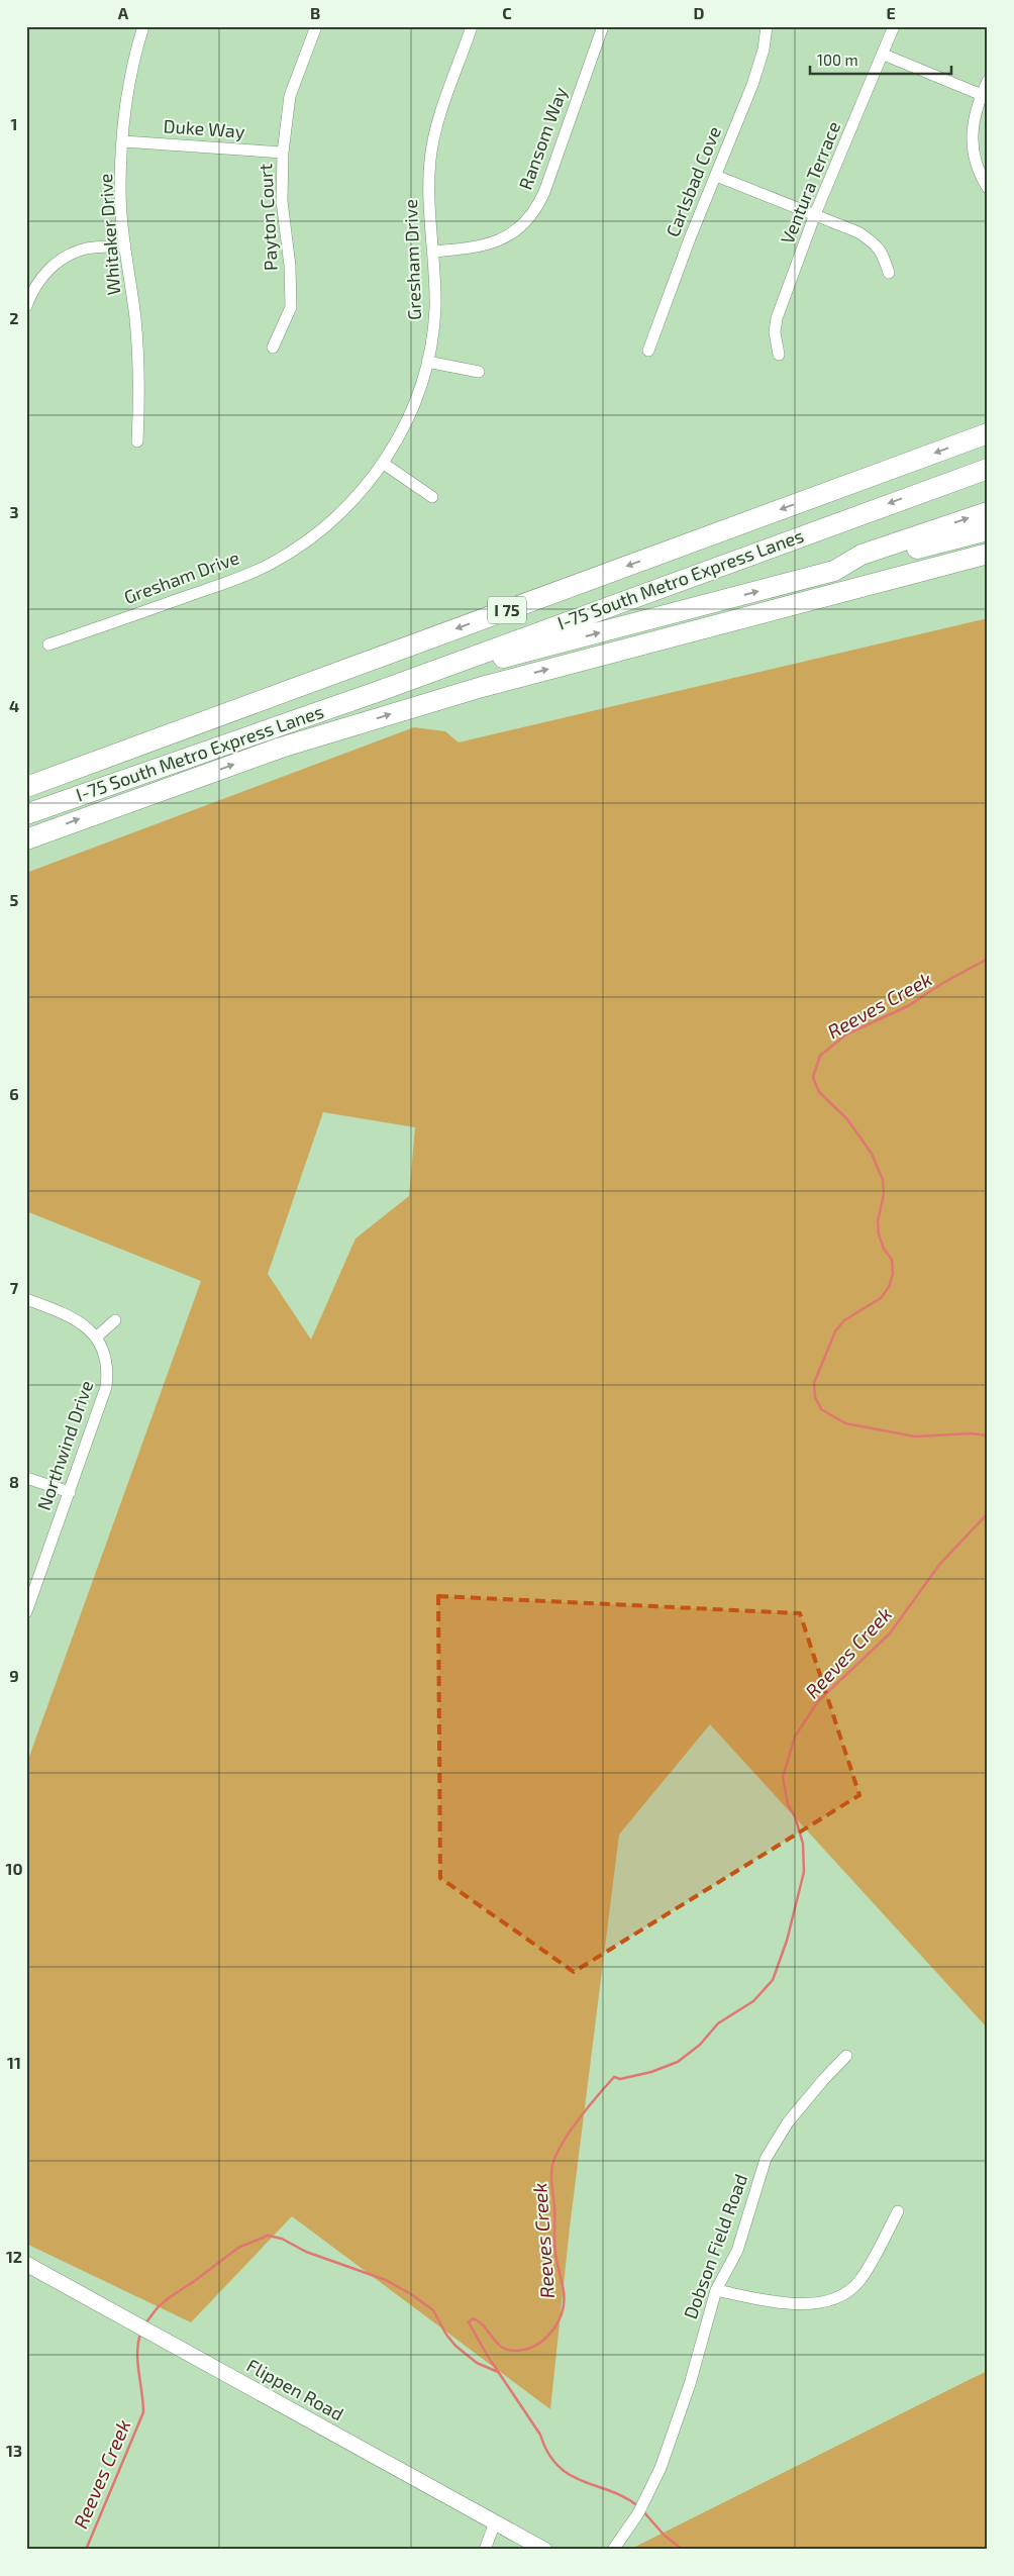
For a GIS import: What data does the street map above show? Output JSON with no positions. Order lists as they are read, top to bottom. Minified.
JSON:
{"streets":{"highway":["I-75 South Metro Express Lanes","I 75"],"street":["Duke Way","Ransom Way","Carlsbad Cove","Ventura Terrace","Payton Court","Whitaker Drive","Gresham Drive","Northwind Drive","Dobson Field Road","Flippen Road"]},"crossings":[["Duke Way","Payton Court"],["Duke Way","Whitaker Drive"],["Ransom Way","Gresham Drive"]],"water":["Reeves Creek"],"scale_bar":"100 m","grid":{"columns":["A","B","C","D","E"],"rows":["1","2","3","4","5","6","7","8","9","10","11","12","13"]}}
